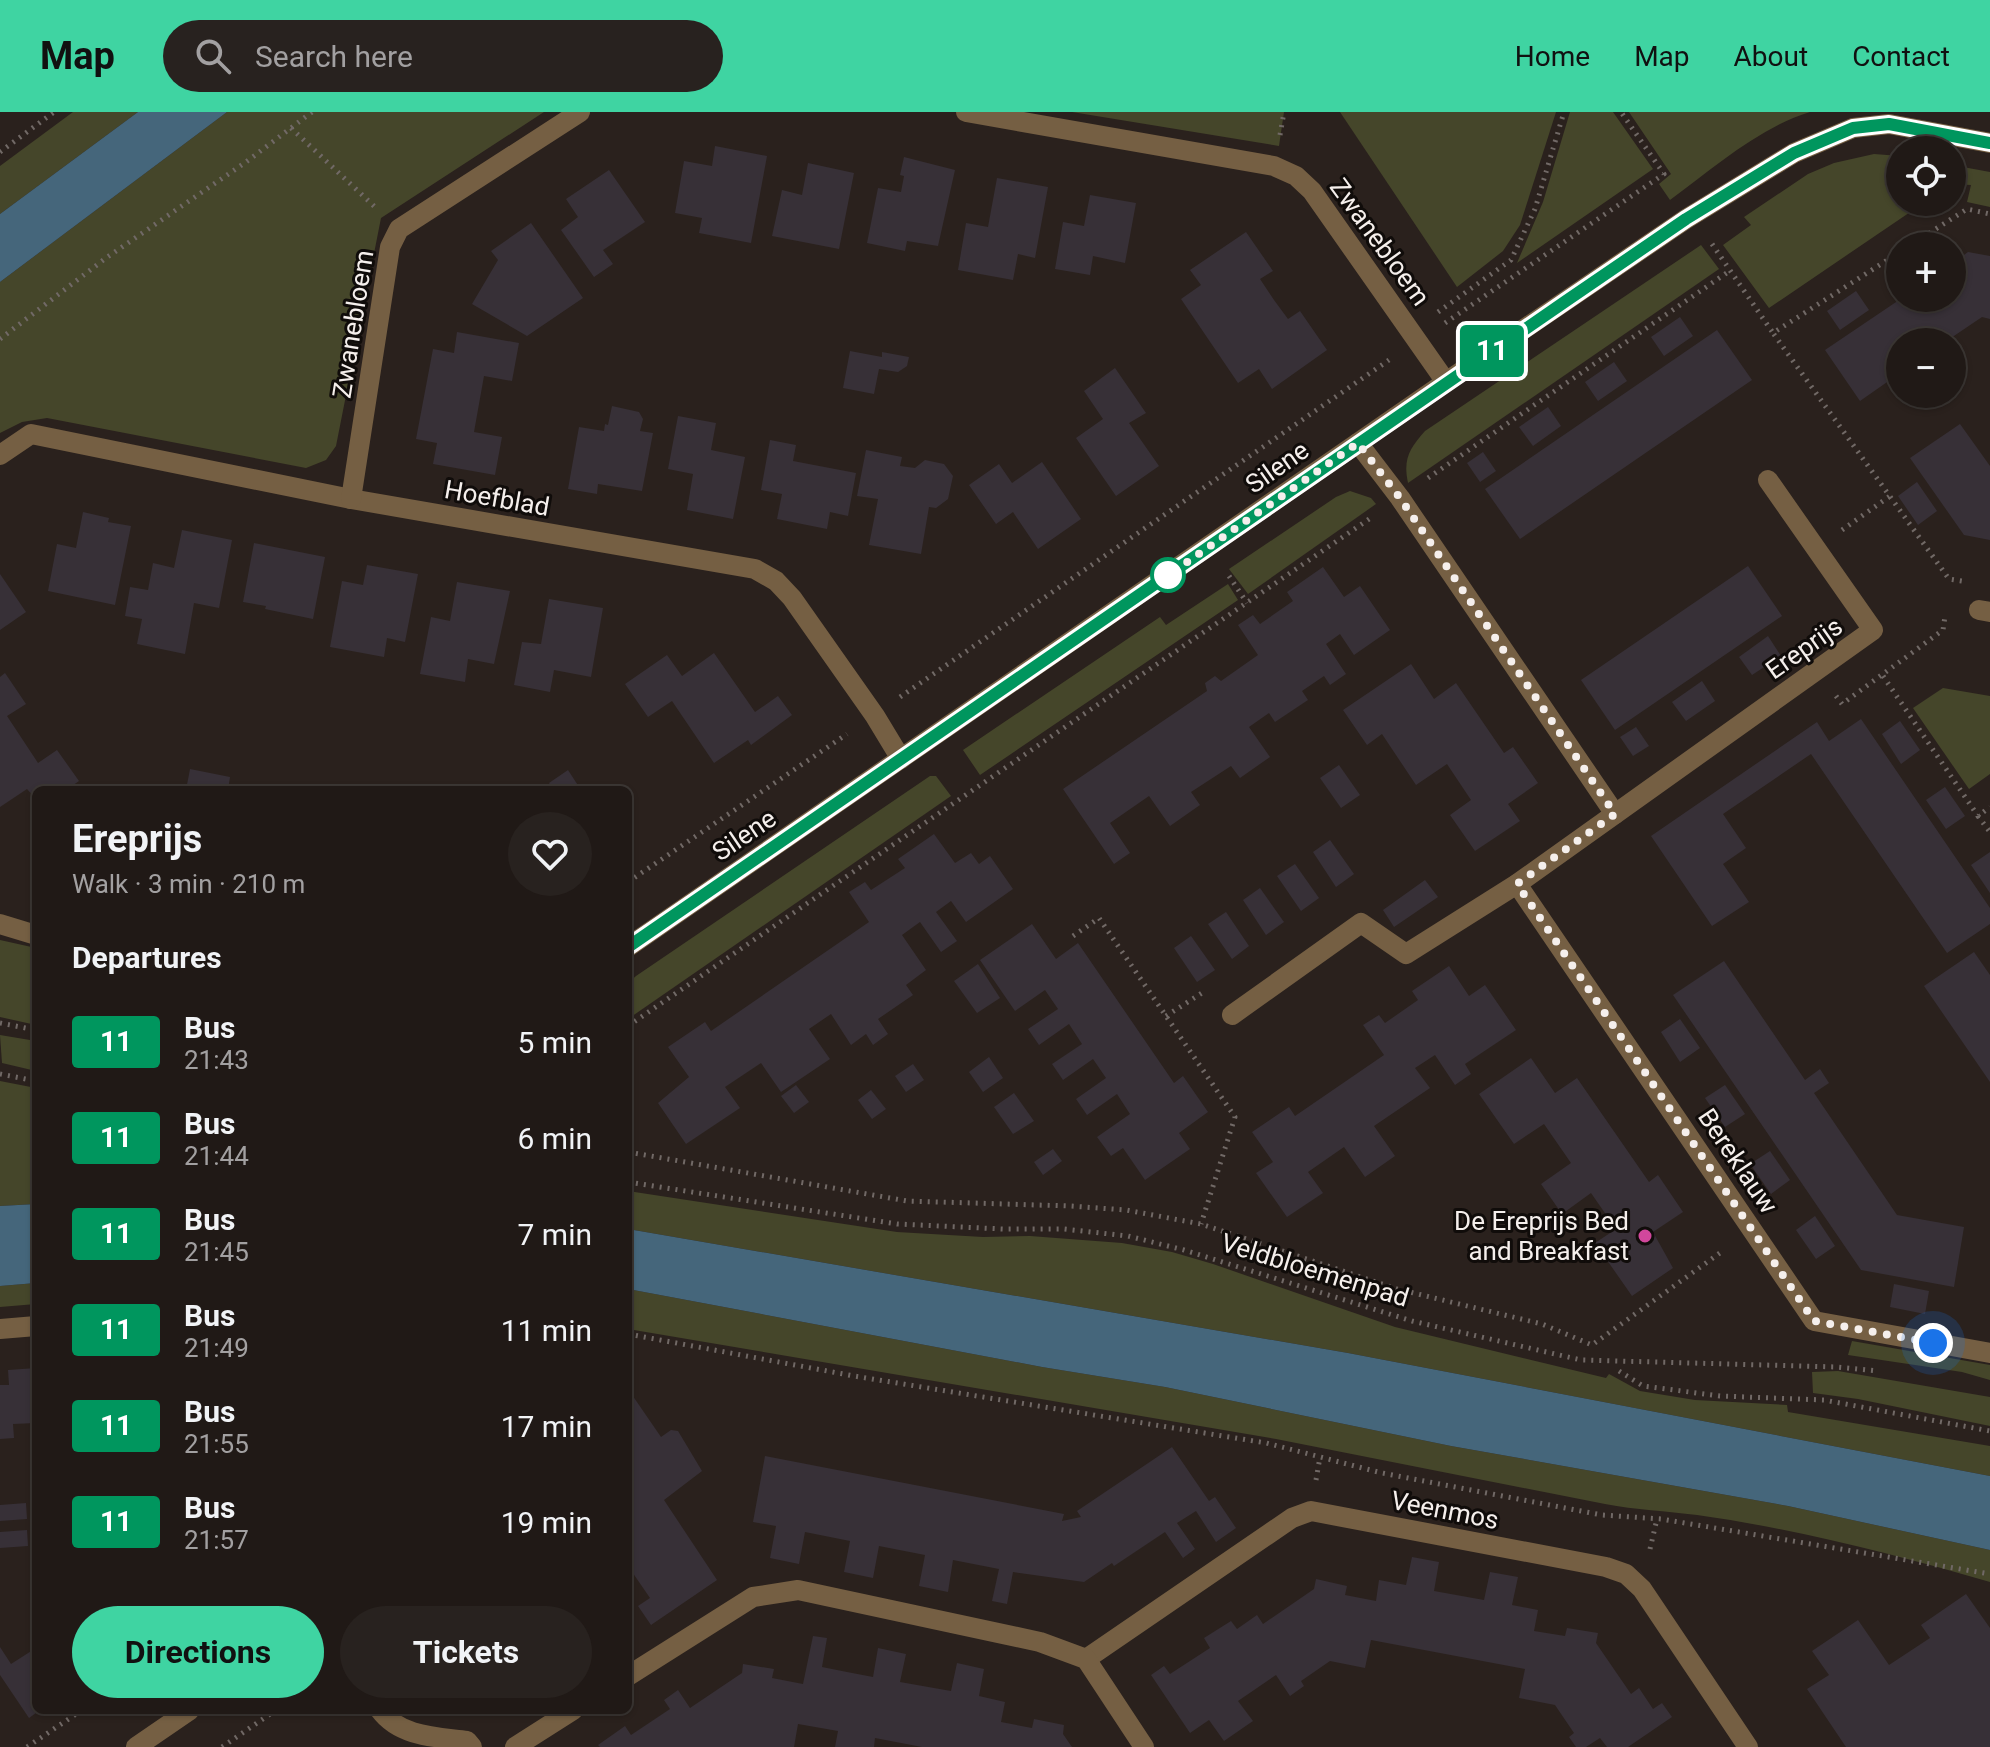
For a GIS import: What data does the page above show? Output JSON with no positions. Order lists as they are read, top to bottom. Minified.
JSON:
{"streets":{"street":["Zwanebloem","Silene","Hoefblad","Ereprijs","Bereklauw","Veenmos"],"path":["Veldbloemenpad"]},"crossings":[["Zwanebloem","Silene"],["Zwanebloem","Hoefblad"],["Silene","Hoefblad"],["Ereprijs","Bereklauw"]],"places":["De Ereprijs Bed and Breakfast"],"lines":["bus line 11"],"page":{"header":"Map","search":"Search here","nav":["Home","Map","About","Contact"],"on_map":"11","map_buttons":["+","−"],"heading":[["Ereprijs","Walk · 3 min · 210 m"],"Departures"],"list":[{"mark":"11","name":"Bus","note":"21:43","value":"5 min"},{"mark":"11","name":"Bus","note":"21:44","value":"6 min"},{"mark":"11","name":"Bus","note":"21:45","value":"7 min"},{"mark":"11","name":"Bus","note":"21:49","value":"11 min"},{"mark":"11","name":"Bus","note":"21:55","value":"17 min"},{"mark":"11","name":"Bus","note":"21:57","value":"19 min"}],"buttons":["Directions","Tickets"]}}
